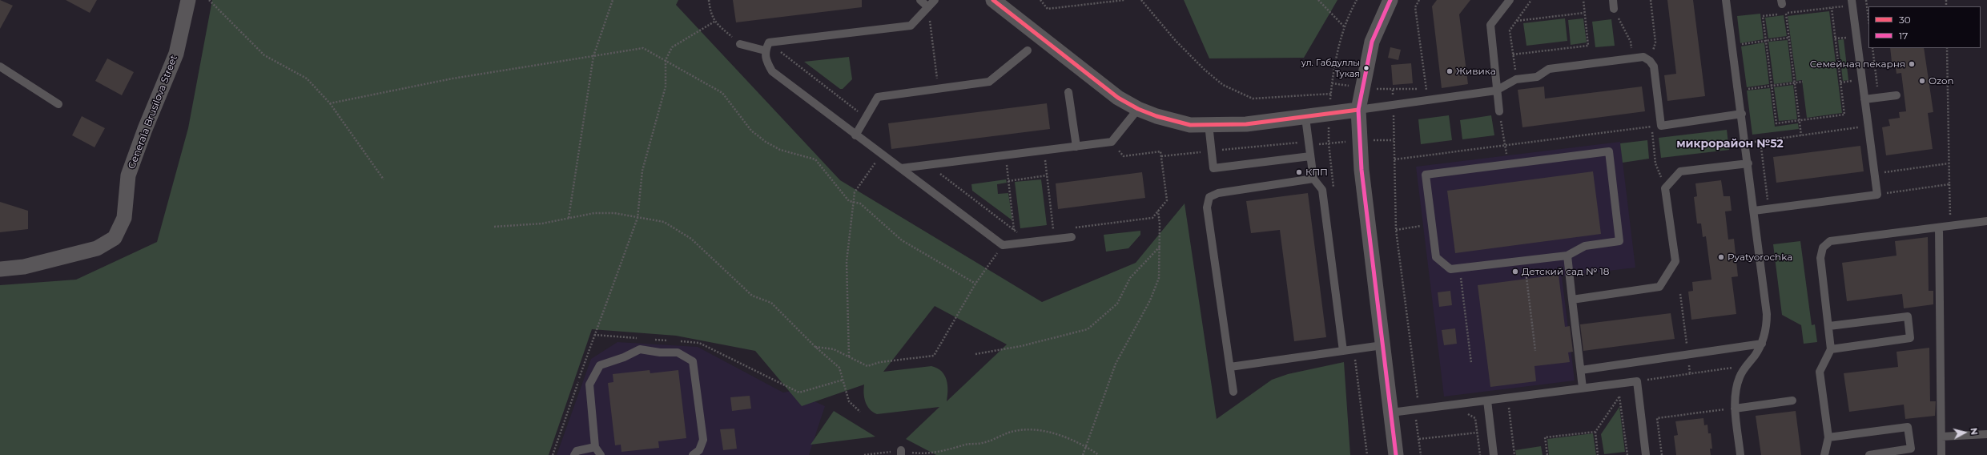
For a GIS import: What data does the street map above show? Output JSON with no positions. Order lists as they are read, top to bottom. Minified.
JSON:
{"streets":{"street":["Generala Brusilova Street"]},"districts":["микрорайон №52"],"places":["Семейная пекарня","ул. Габдуллы Тукая","Живика","Ozon","КПП","Pyatyorochka","Детский сад № 18"],"lines":["transit line 30","transit line 17"],"legend":["30","17"],"north":"right"}
